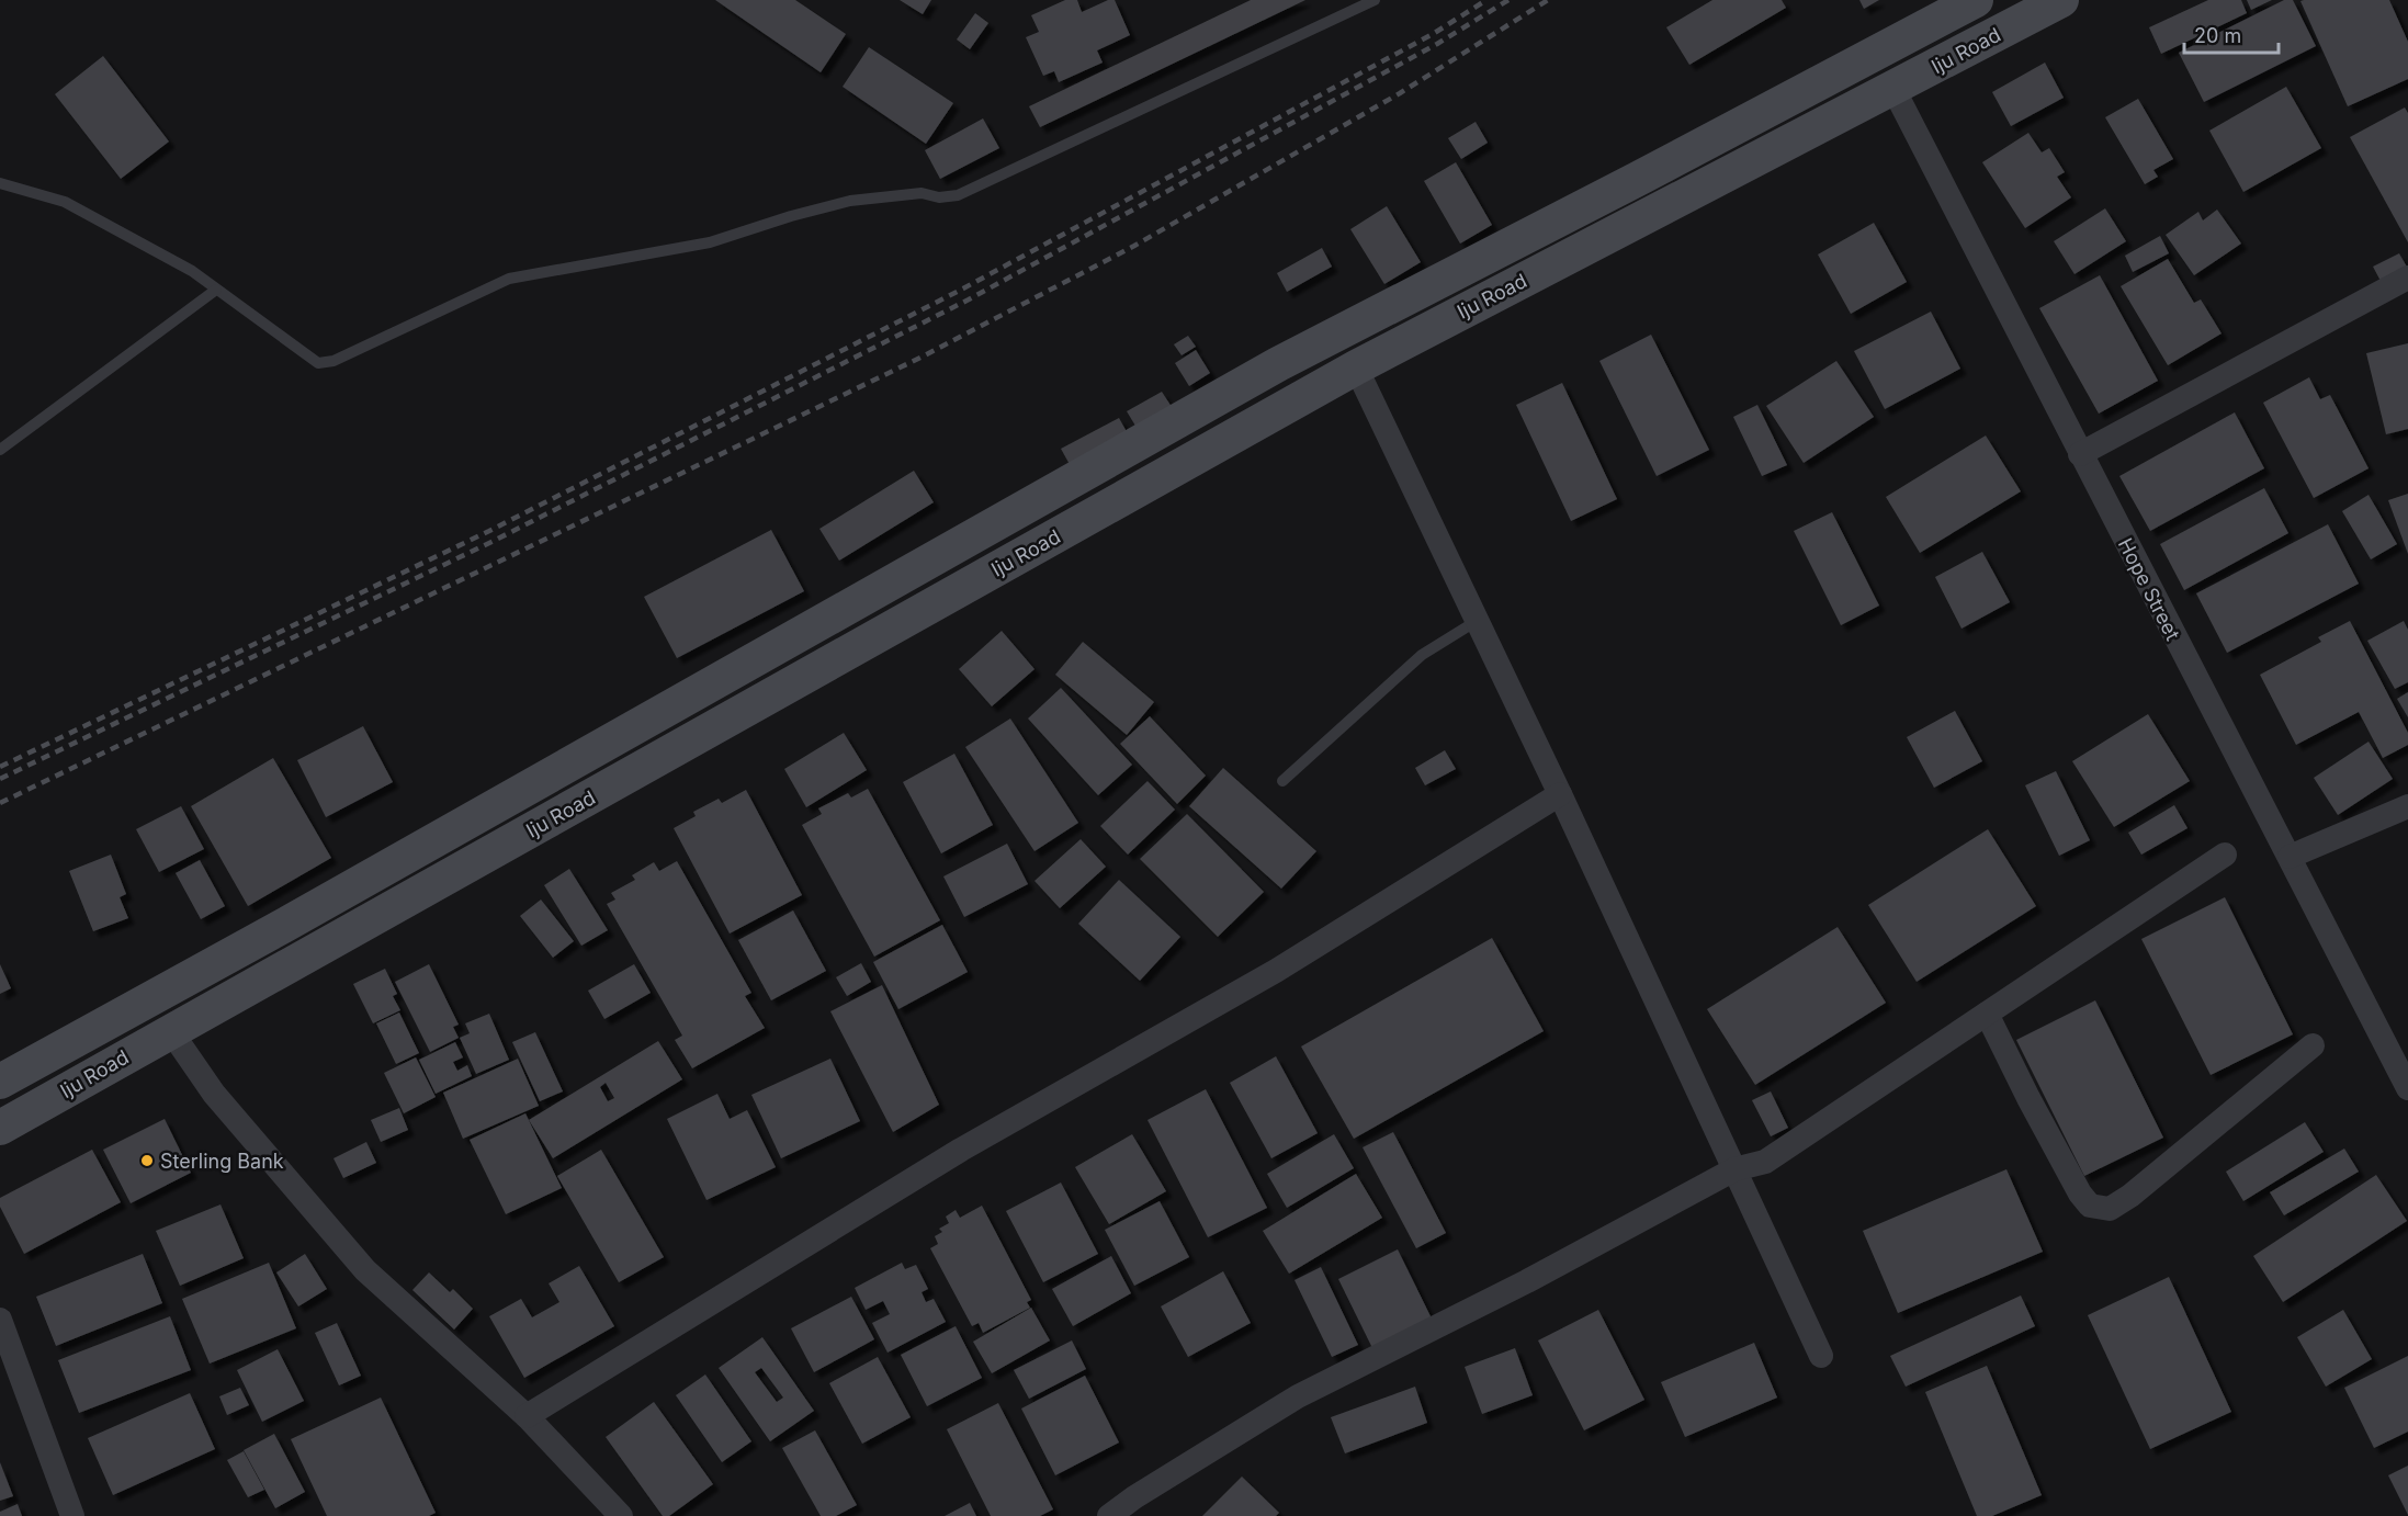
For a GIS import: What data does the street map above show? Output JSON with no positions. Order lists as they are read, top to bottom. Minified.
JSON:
{"streets":{"main road":["Iju Road"],"street":["Hope Street"]},"crossings":[["Iju Road","Hope Street"]],"places":["Sterling Bank"],"scale_bar":"20 m"}
